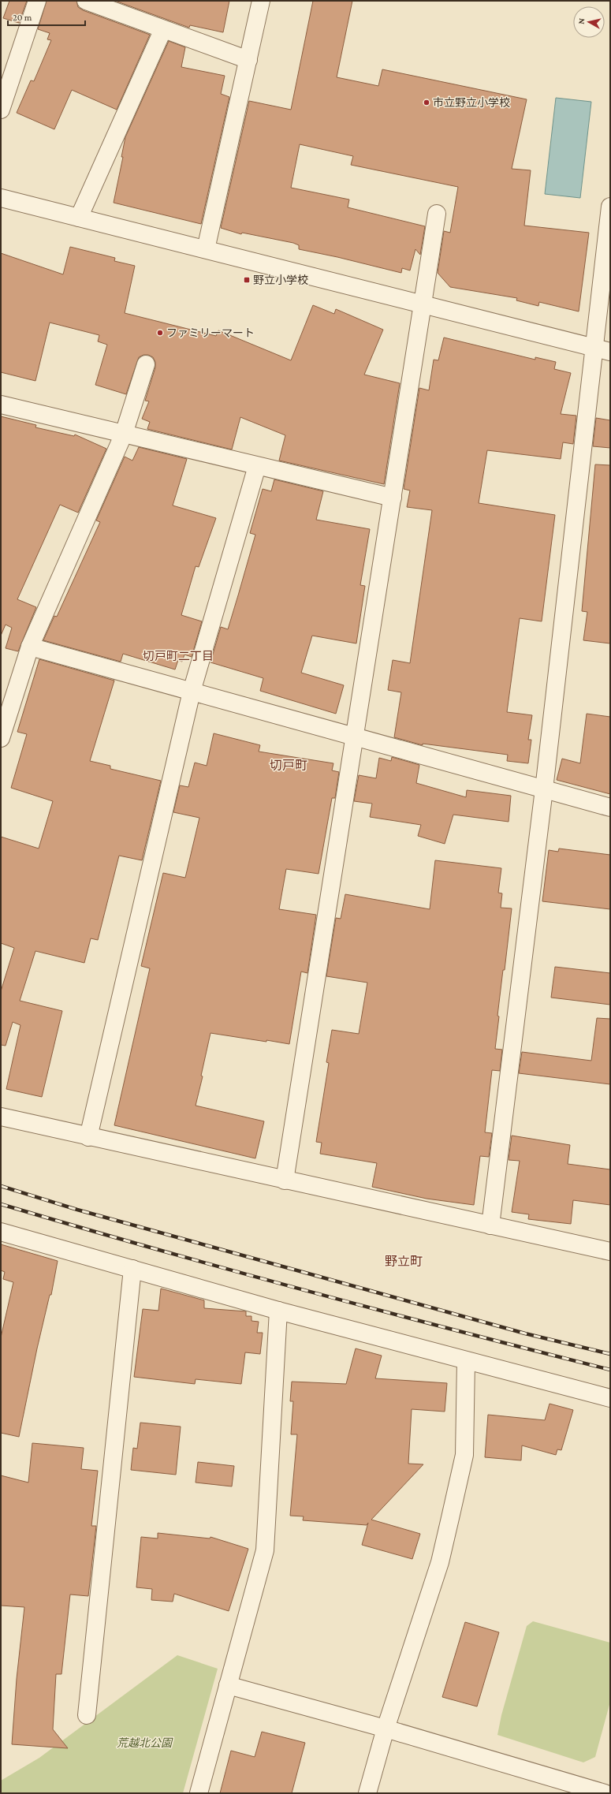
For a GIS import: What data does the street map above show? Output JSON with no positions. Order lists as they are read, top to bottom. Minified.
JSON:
{"districts":["切戸町二丁目","切戸町","野立町"],"parks":["荒越北公園"],"places":{"other":["市立野立小学校","ファミリーマート"],"transit":["野立小学校"]},"scale_bar":"20 m","north":"left"}
